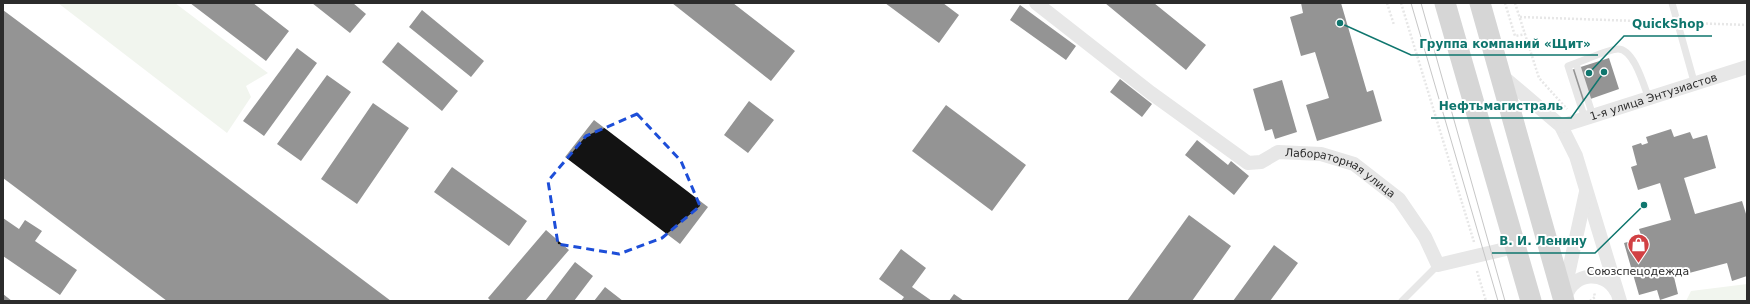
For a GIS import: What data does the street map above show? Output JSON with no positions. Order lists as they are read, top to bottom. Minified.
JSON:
{"streets":{"street":["1-я улица Энтузиастов","Лабораторная улица"]},"places":{"other":["Группа компаний «Щит»","Нефтьмагистраль","QuickShop","В. И. Ленину"],"shop":["Союзспецодежда"]}}
